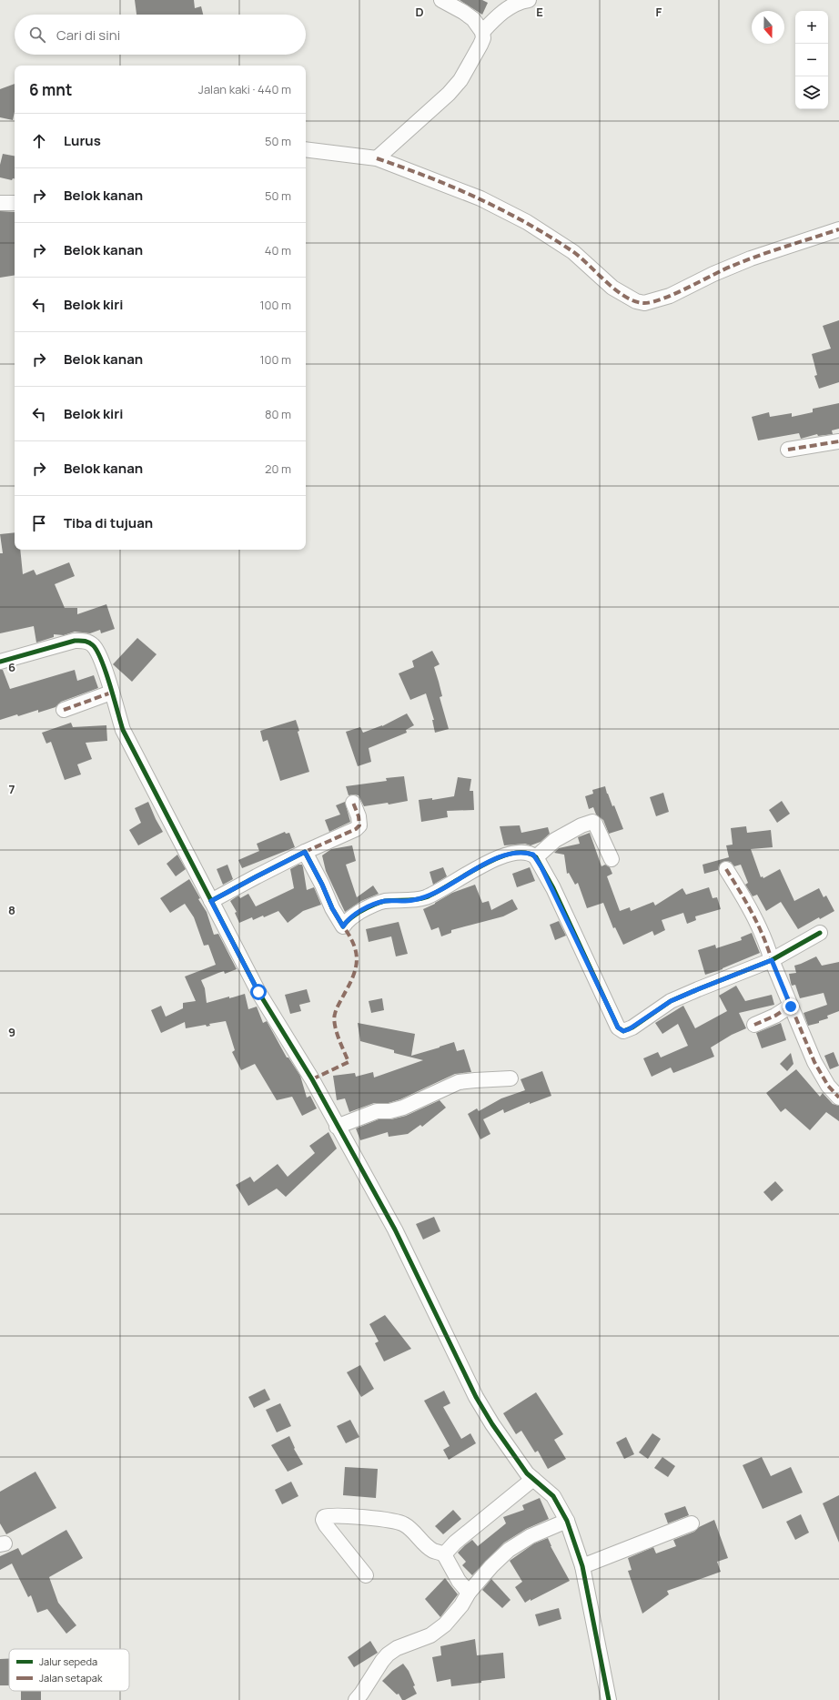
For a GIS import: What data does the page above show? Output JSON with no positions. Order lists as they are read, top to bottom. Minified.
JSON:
{"legend":["Jalur sepeda","Jalan setapak"],"north":"bottom","page":{"map_buttons":["+","−"],"search":"Cari di sini","heading":["6 mnt","Jalan kaki · 440 m"],"list":[["Lurus","50 m"],["Belok kanan","50 m"],["Belok kanan","40 m"],["Belok kiri","100 m"],["Belok kanan","100 m"],["Belok kiri","80 m"],["Belok kanan","20 m"],"Tiba di tujuan"]},"grid":{"columns":["D","E","F"],"rows":["6","7","8","9"]}}
